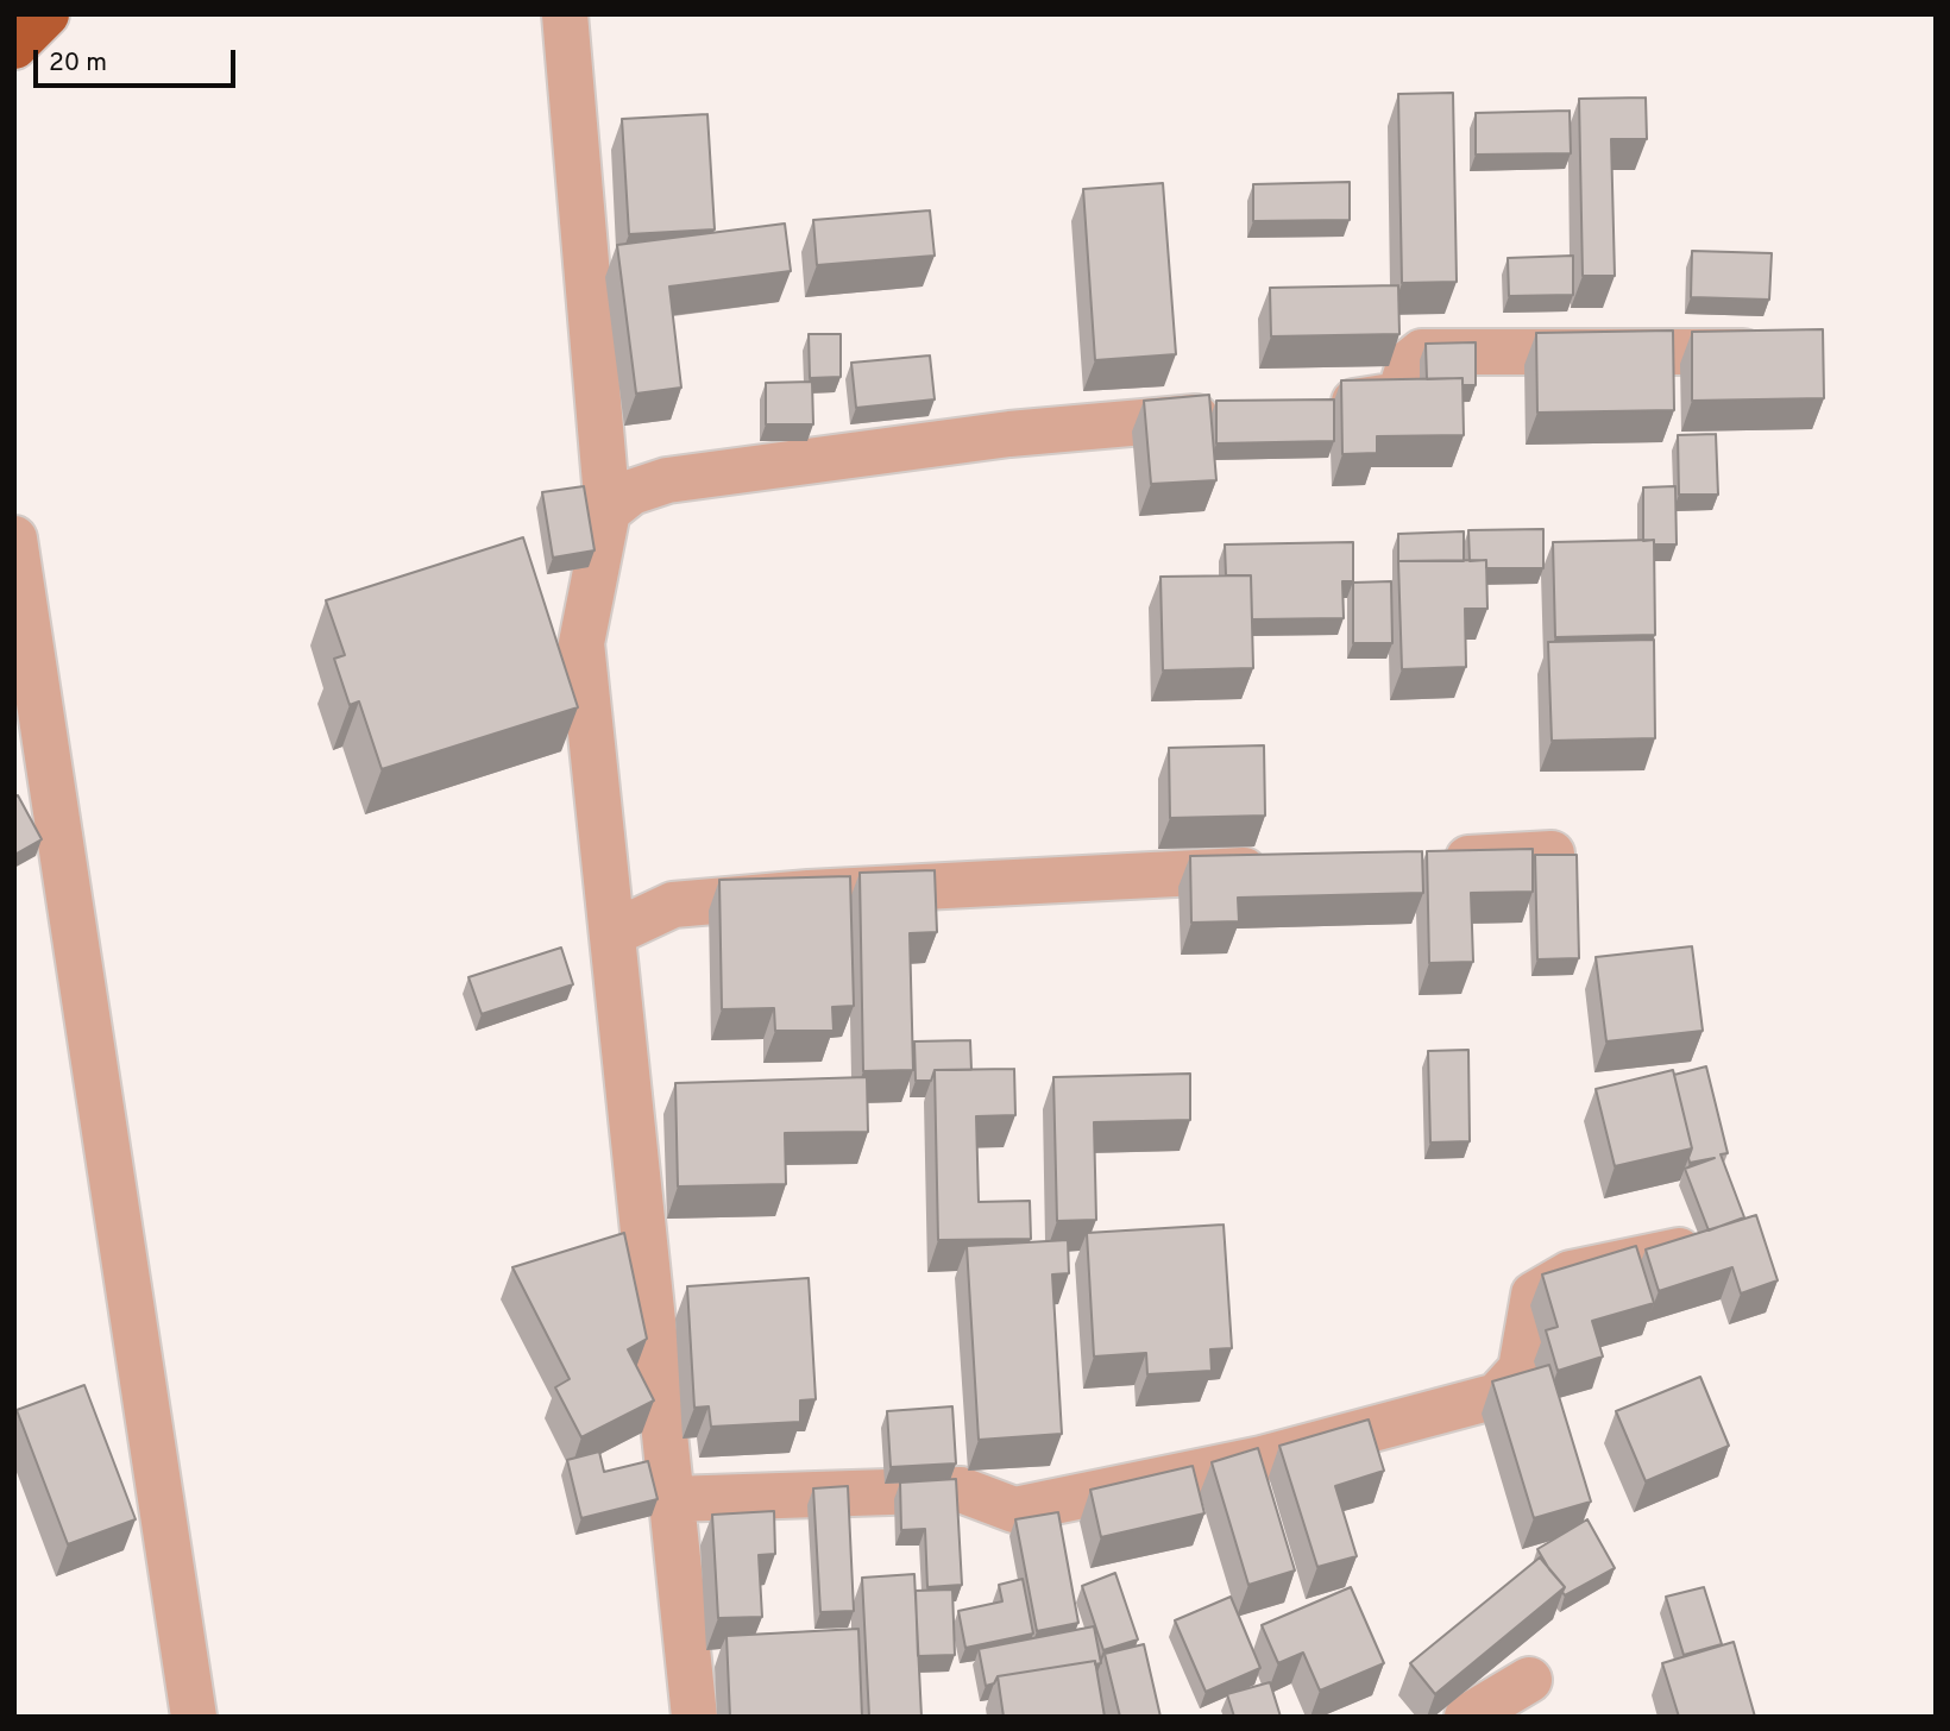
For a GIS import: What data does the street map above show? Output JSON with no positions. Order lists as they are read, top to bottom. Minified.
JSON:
{"scale_bar":"20 m"}
